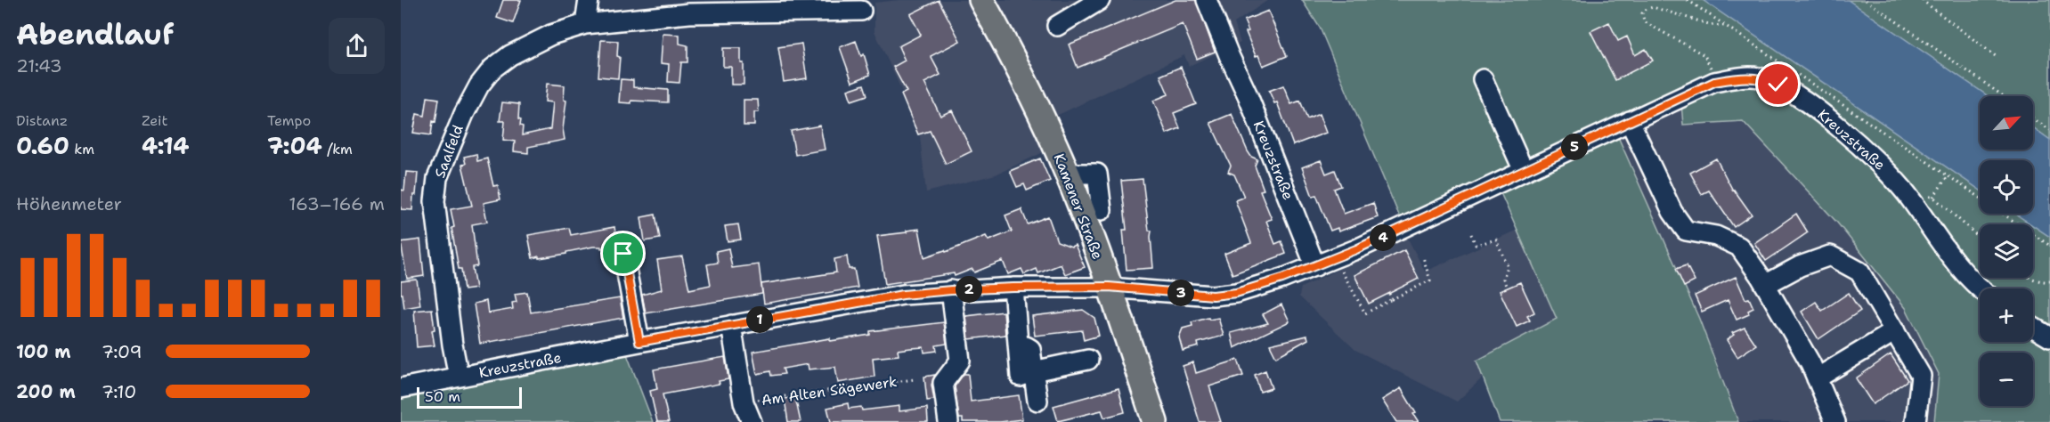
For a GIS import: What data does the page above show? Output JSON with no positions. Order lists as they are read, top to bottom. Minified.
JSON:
{"streets":{"main road":["Kamener Straße"],"street":["Kreuzstraße","Saalfeld","Am Alten Sägewerk"]},"crossings":[["Kreuzstraße","Saalfeld"],["Kreuzstraße","Kamener Straße"],["Kreuzstraße","Am Alten Sägewerk"]],"scale_bar":"50 m","north":"top right","page":{"heading":["Abendlauf","21:43"],"stats":[["Distanz","0.60 km"],["Zeit","4:14"],["Tempo","7:04 /km"]],"map_buttons":["+","−"],"pins":["5","4","2","3","1"],"chart":["Höhenmeter","163–166 m"],"list":[{"name":"100 m","note":"7:09"},{"name":"200 m","note":"7:10"}],"scale":"50 m"}}
